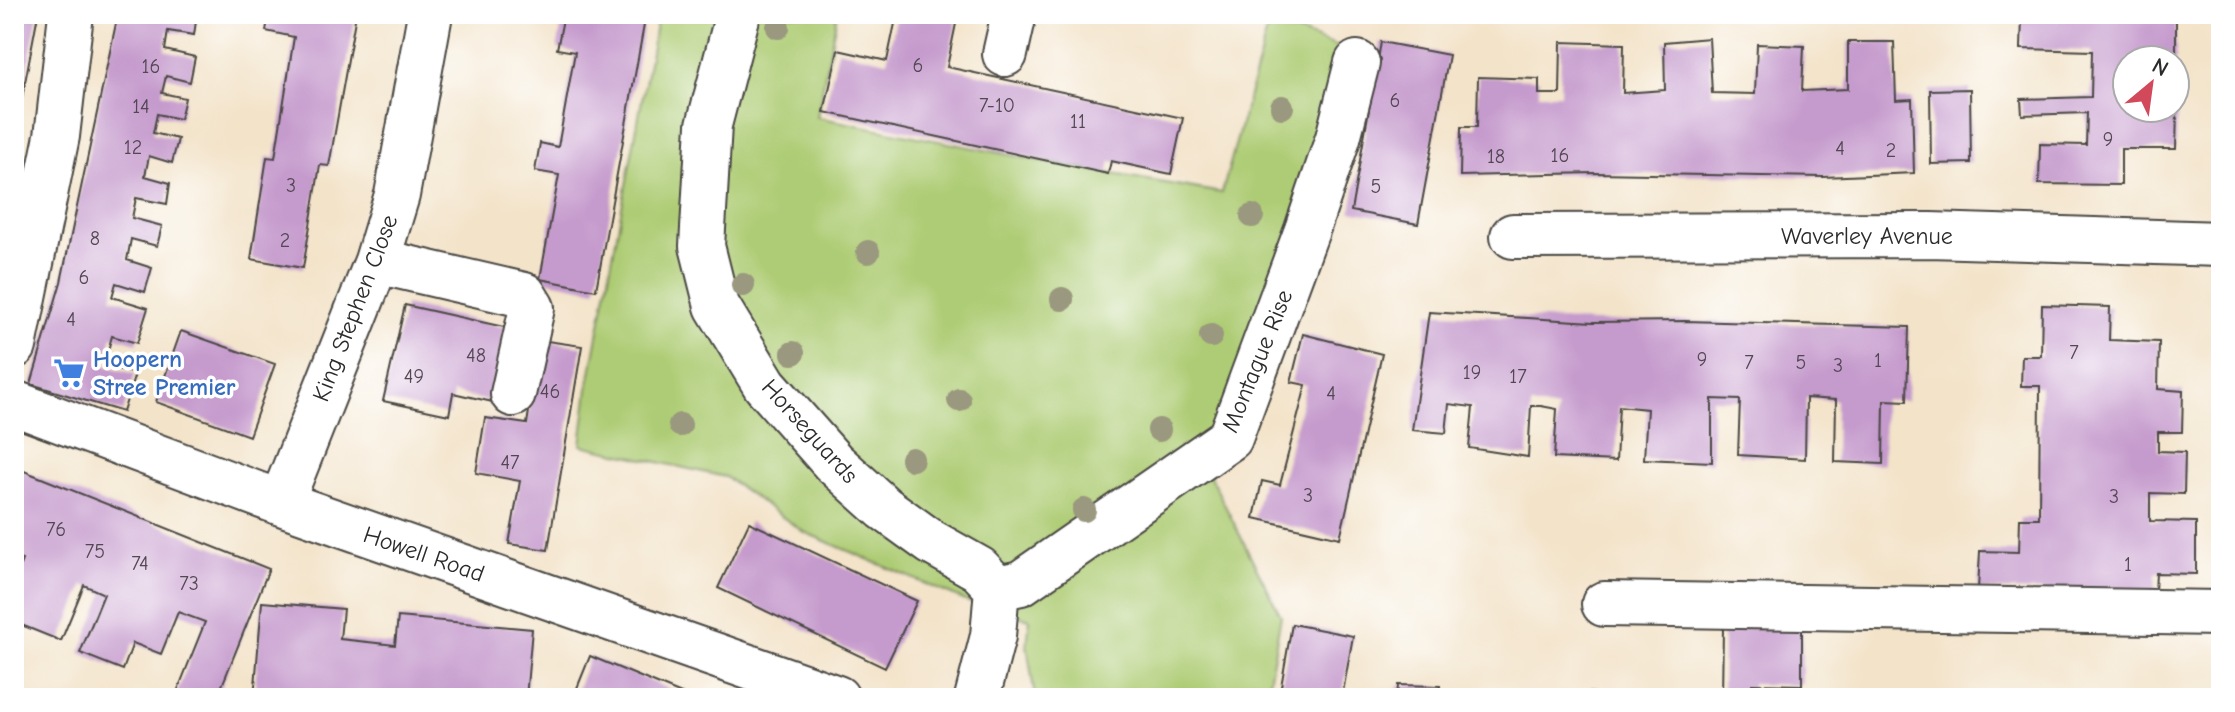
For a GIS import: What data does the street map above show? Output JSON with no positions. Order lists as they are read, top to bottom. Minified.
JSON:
{"streets":{"street":["Waverley Avenue","King Stephen Close","Montague Rise","Horseguards","Howell Road"]},"crossings":[["King Stephen Close","Howell Road"],["Montague Rise","Horseguards"]],"places":{"supermarket":["Hoopern Stree Premier"]},"house_numbers":["6","16","6","7-10","14","11","9","12","4","2","16","18","3","5","8","2","6","4","7","48","9","1","7","5","3","19","49","17","46","4","47","3","3","76","75","74","1","73"],"north":"top right"}
